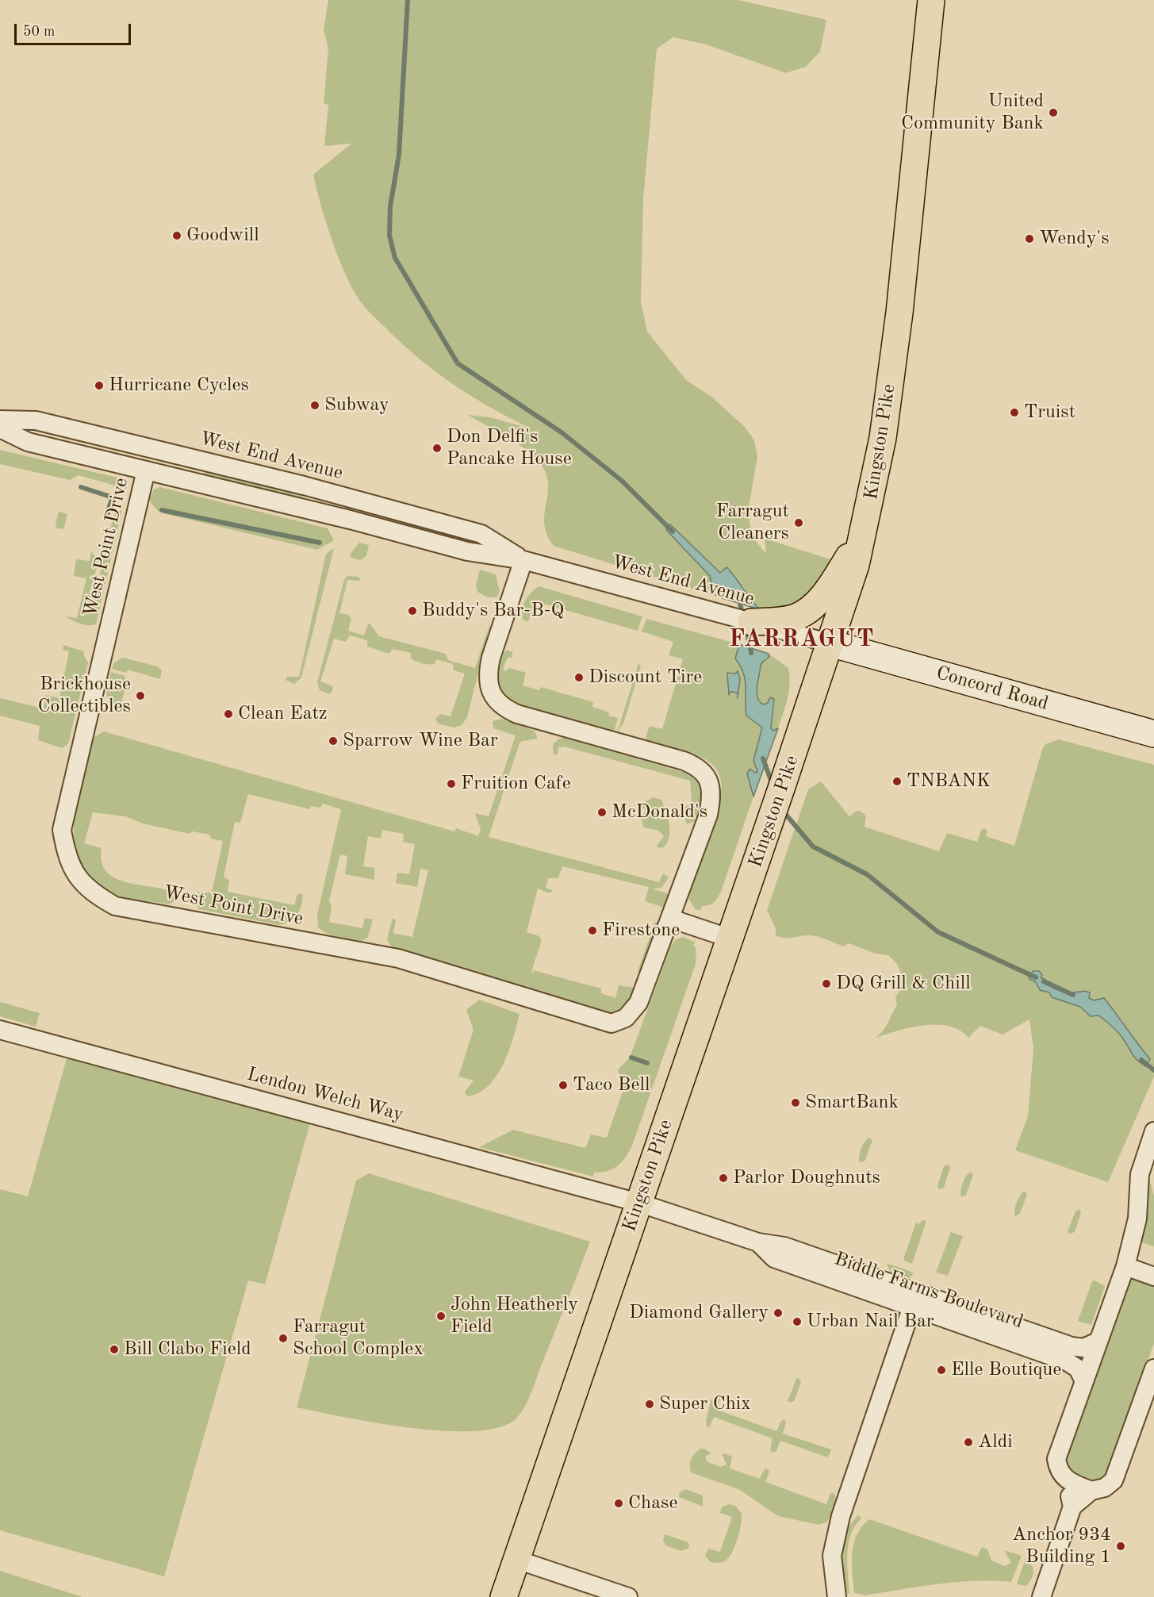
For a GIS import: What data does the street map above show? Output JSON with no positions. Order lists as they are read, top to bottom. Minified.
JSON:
{"streets":{"main road":["Kingston Pike"],"street":["West End Avenue","West Point Drive","Concord Road","Lendon Welch Way","Biddle Farms Boulevard"]},"crossings":[["Kingston Pike","West End Avenue"],["Kingston Pike","Concord Road"],["Kingston Pike","Lendon Welch Way"],["Kingston Pike","Biddle Farms Boulevard"],["West End Avenue","West Point Drive"],["West End Avenue","Concord Road"],["Lendon Welch Way","Biddle Farms Boulevard"]],"districts":["FARRAGUT"],"places":["United Community Bank","Goodwill","Wendy's","Hurricane Cycles","Subway","Truist","Don Delfi's Pancake House","Farragut Cleaners","Buddy's Bar-B-Q","Discount Tire","Brickhouse Collectibles","Clean Eatz","Sparrow Wine Bar","TNBANK","Fruition Cafe","McDonald's","Firestone","DQ Grill & Chill","Taco Bell","SmartBank","Parlor Doughnuts","Diamond Gallery","John Heatherly Field","Urban Nail Bar","Farragut School Complex","Bill Clabo Field","Elle Boutique","Super Chix","Aldi","Chase","Anchor 934 Building 1"],"scale_bar":"50 m"}
